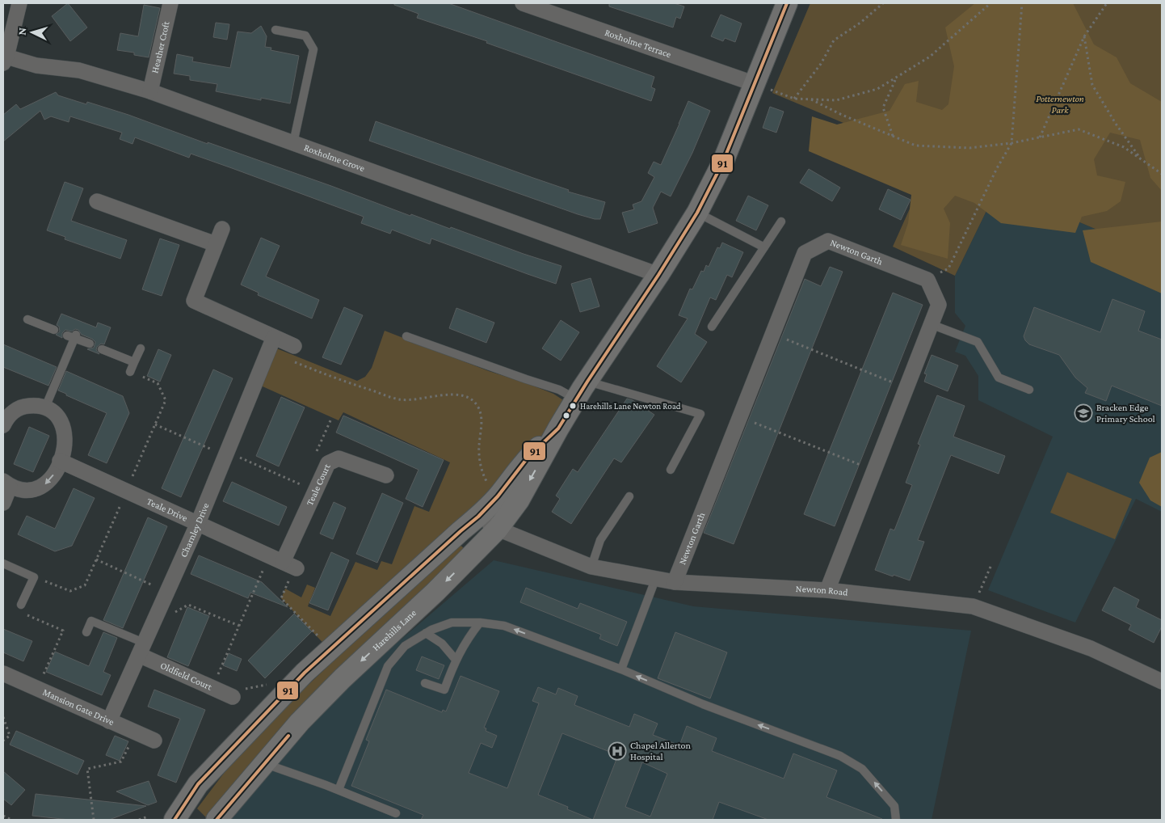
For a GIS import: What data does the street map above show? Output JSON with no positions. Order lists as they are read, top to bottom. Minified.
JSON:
{"streets":{"main road":["Harehills Lane"],"street":["Roxholme Terrace","Heather Croft","Roxholme Grove","Newton Garth","Teale Court","Teale Drive","Charnley Drive","Newton Road","Oldfield Court","Mansion Gate Drive"]},"crossings":[["Roxholme Terrace","Harehills Lane"],["Heather Croft","Roxholme Grove"],["Roxholme Grove","Harehills Lane"],["Newton Garth","Newton Road"],["Teale Court","Teale Drive"],["Teale Drive","Charnley Drive"],["Charnley Drive","Oldfield Court"],["Charnley Drive","Mansion Gate Drive"],["Newton Road","Harehills Lane"]],"parks":["Potternewton Park"],"places":{"other":["Harehills Lane Newton Road"],"school or university":["Bracken Edge Primary School"],"hospital":["Chapel Allerton Hospital"]},"lines":["transit line 91"],"north":"left"}
